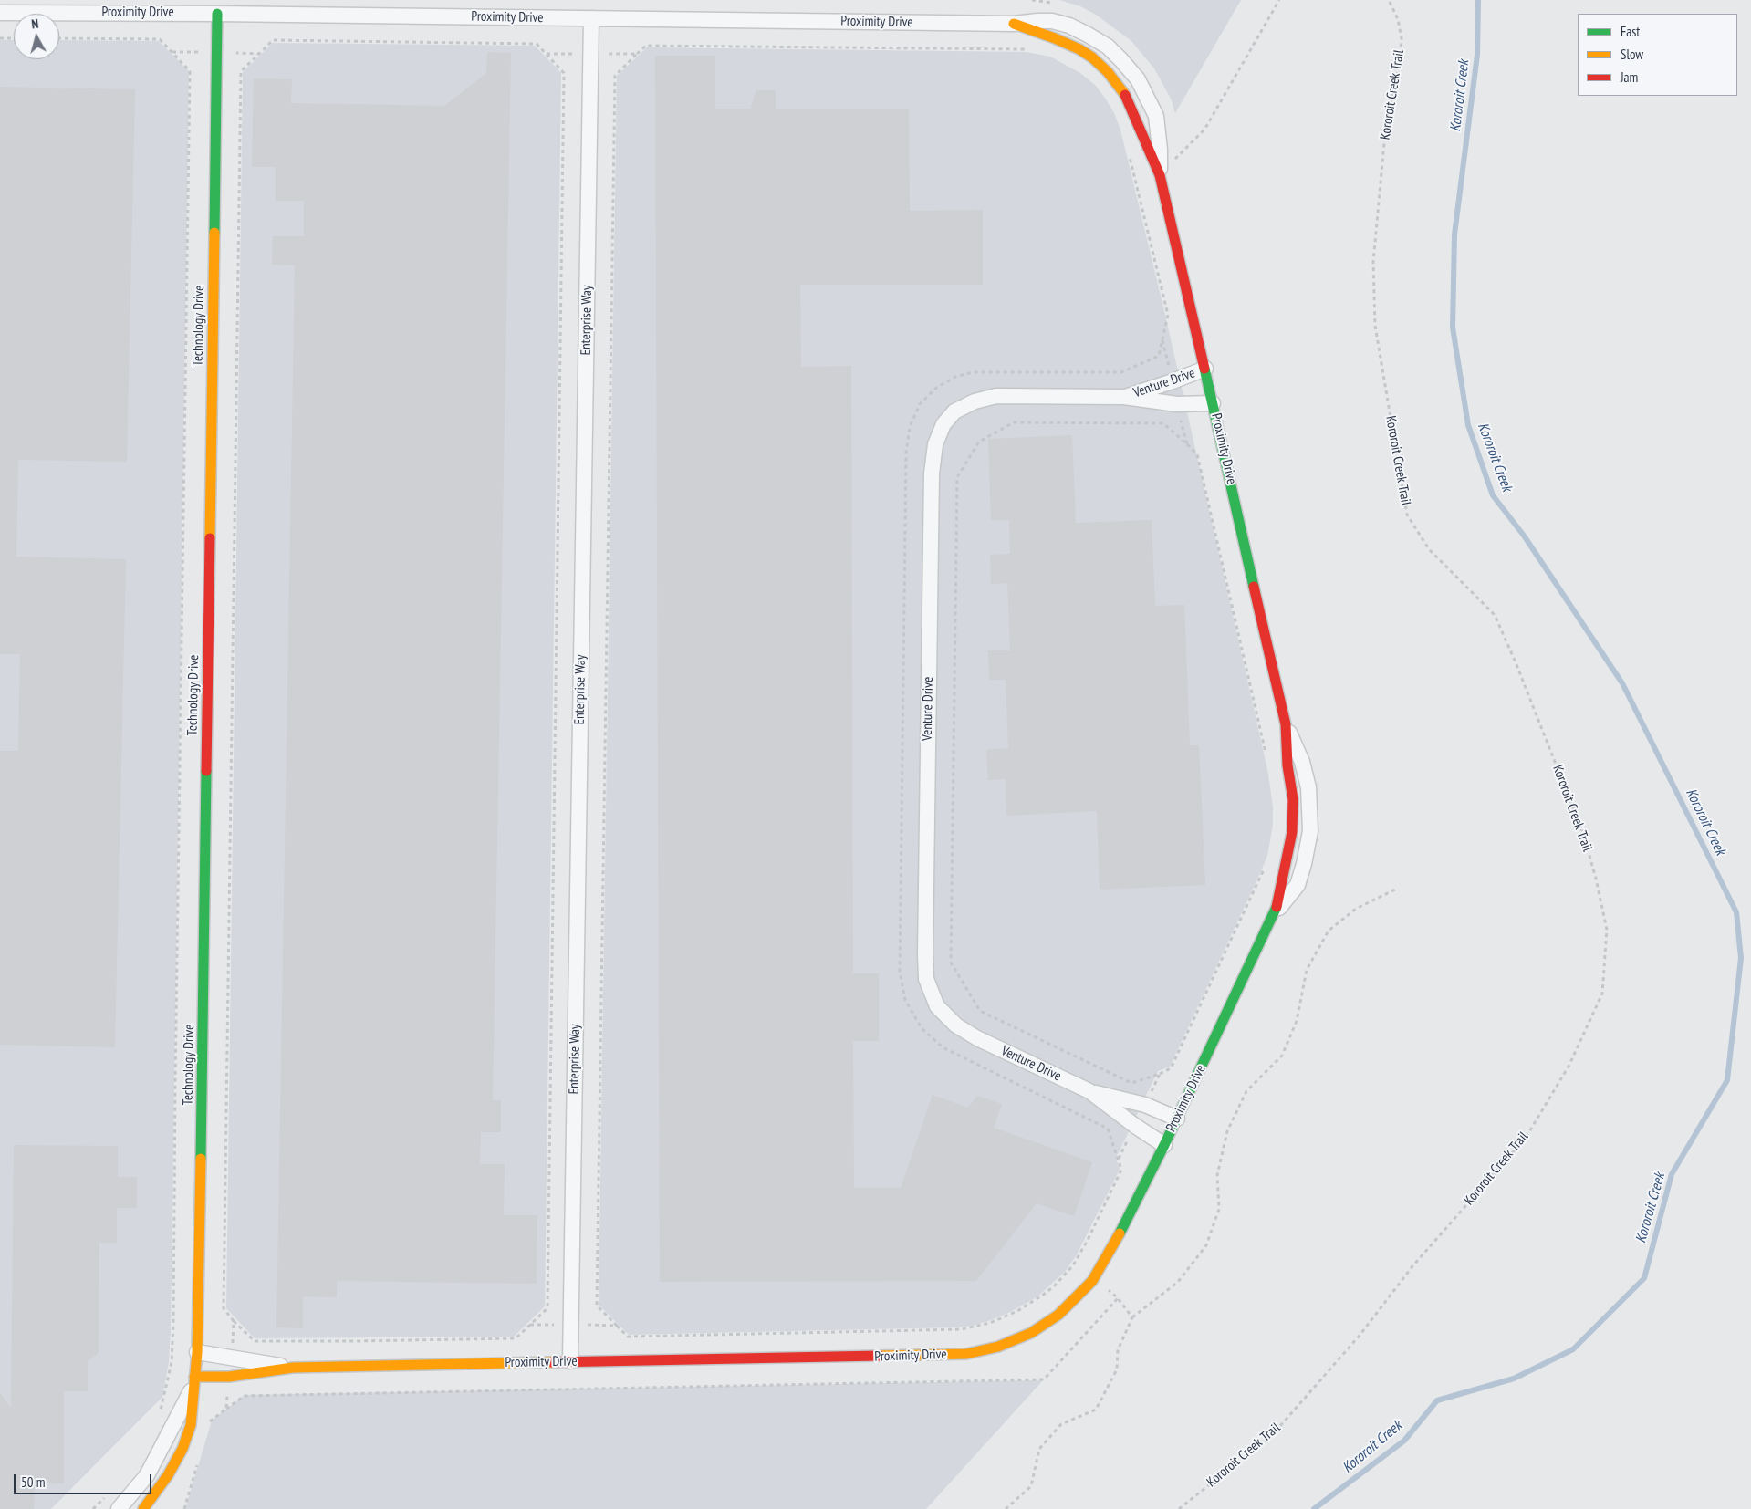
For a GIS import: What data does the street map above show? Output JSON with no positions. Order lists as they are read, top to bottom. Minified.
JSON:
{"streets":{"street":["Proximity Drive","Enterprise Way","Technology Drive","Venture Drive"],"path":["Kororoit Creek Trail"]},"crossings":[["Proximity Drive","Enterprise Way"],["Proximity Drive","Technology Drive"],["Proximity Drive","Venture Drive"]],"water":["Kororoit Creek"],"legend":["Fast","Slow","Jam"],"scale_bar":"50 m","north":"top"}
